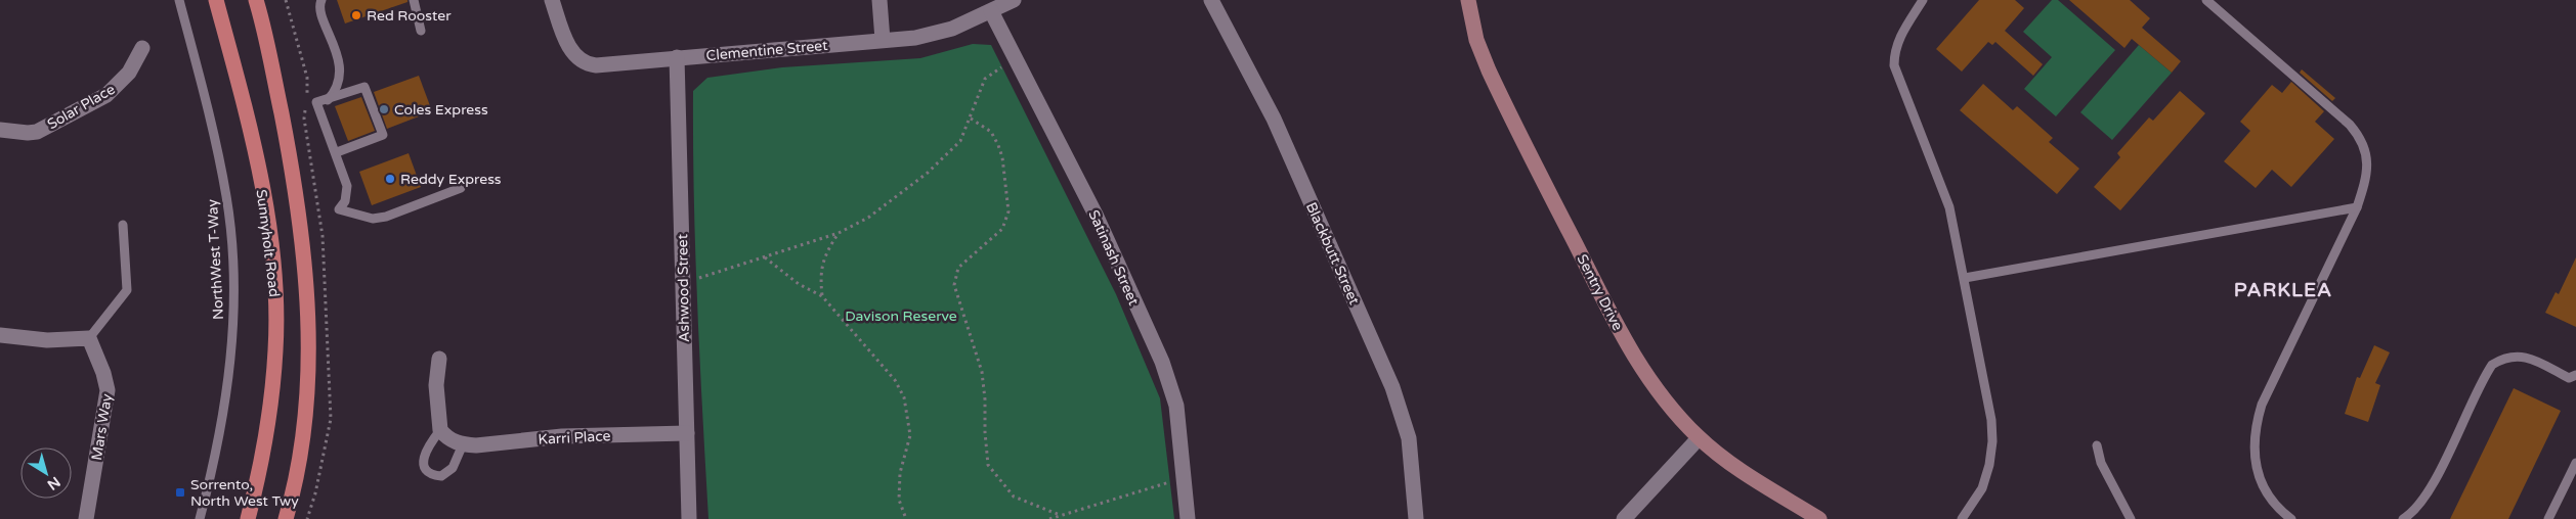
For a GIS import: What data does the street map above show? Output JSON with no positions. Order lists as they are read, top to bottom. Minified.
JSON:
{"streets":{"main road":["Sunnyholt Road"],"street":["Clementine Street","Solar Place","Blackbutt Street","Satinash Street","Ashwood Street","Sentry Drive","Mars Way","Karri Place"],"lane":["NorthWest T-Way"]},"crossings":[["Clementine Street","Satinash Street"],["Clementine Street","Ashwood Street"],["Ashwood Street","Karri Place"]],"districts":["PARKLEA"],"parks":["Davison Reserve"],"places":{"other":["Red Rooster","Coles Express","Reddy Express"],"transit":["Sorrento, North West Twy"]},"north":"bottom right"}
